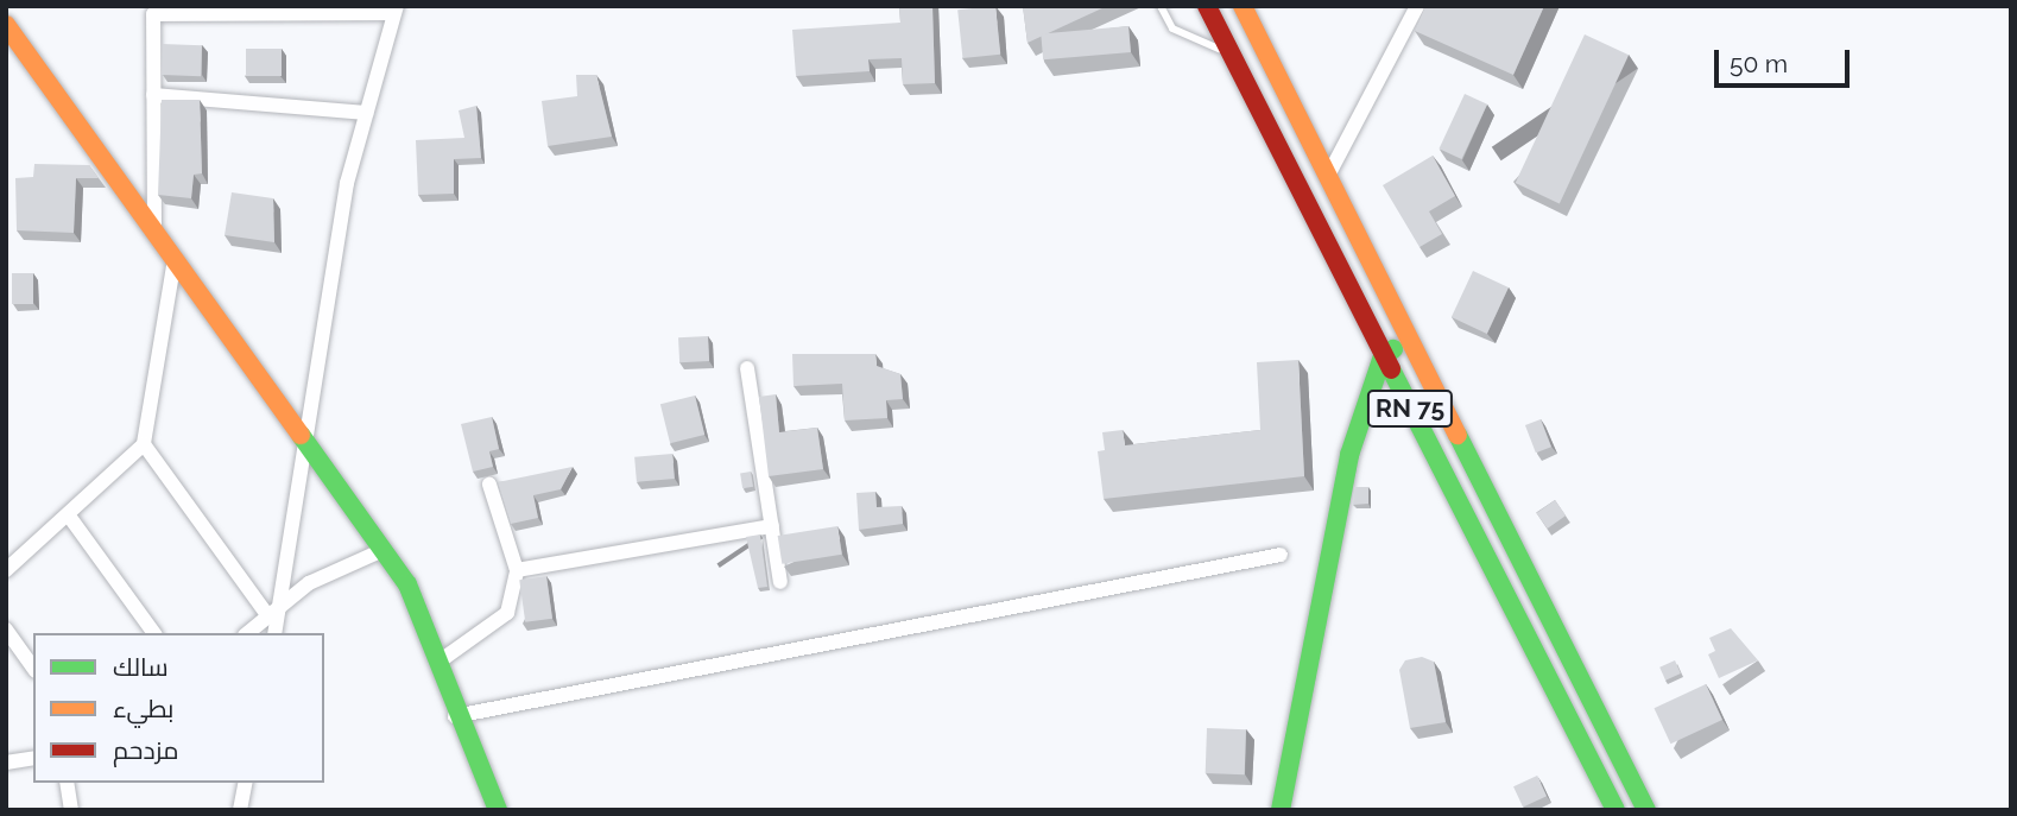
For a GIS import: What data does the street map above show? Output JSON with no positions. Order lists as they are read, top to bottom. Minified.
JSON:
{"streets":{"main road":["RN 75"]},"legend":["سالك","بطيء","مزدحم"],"scale_bar":"50 m"}
